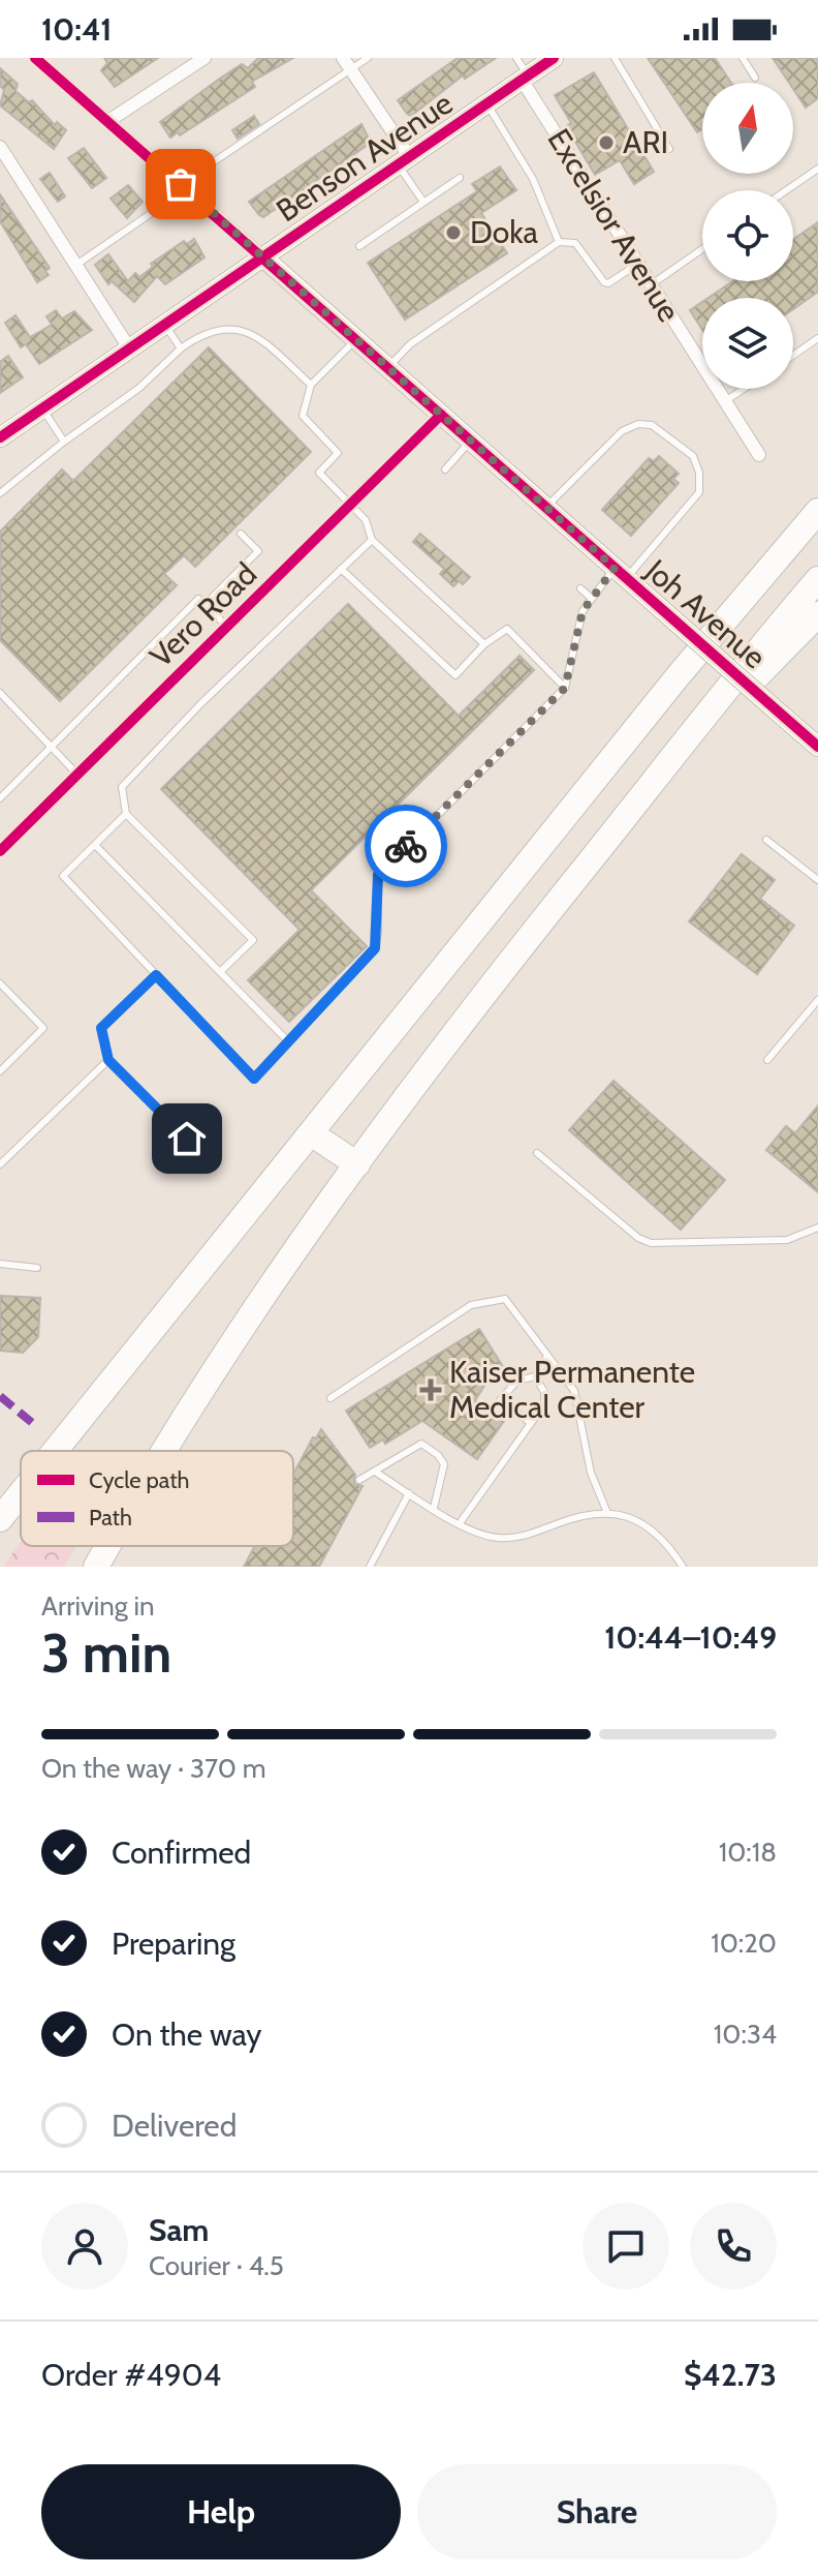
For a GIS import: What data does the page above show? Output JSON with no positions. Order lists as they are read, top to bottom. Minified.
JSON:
{"streets":{"street":["Benson Avenue","Excelsior Avenue","Joh Avenue","Vero Road"]},"crossings":[["Benson Avenue","Excelsior Avenue"],["Benson Avenue","Joh Avenue"],["Joh Avenue","Vero Road"]],"places":{"other":["ARI","Doka"],"health":["Kaiser Permanente Medical Center"]},"legend":["Cycle path","Path"],"north":"top","page":{"status":"10:41","heading":["3 min","Arriving in","10:44–10:49"],"panel":["Sam","Courier · 4.5","Order #4904","$42.73"],"bar":"On the way · 370 m","list":[["Confirmed","10:18"],["Preparing","10:20"],["On the way","10:34"],"Delivered"],"buttons":["Help","Share"]}}
